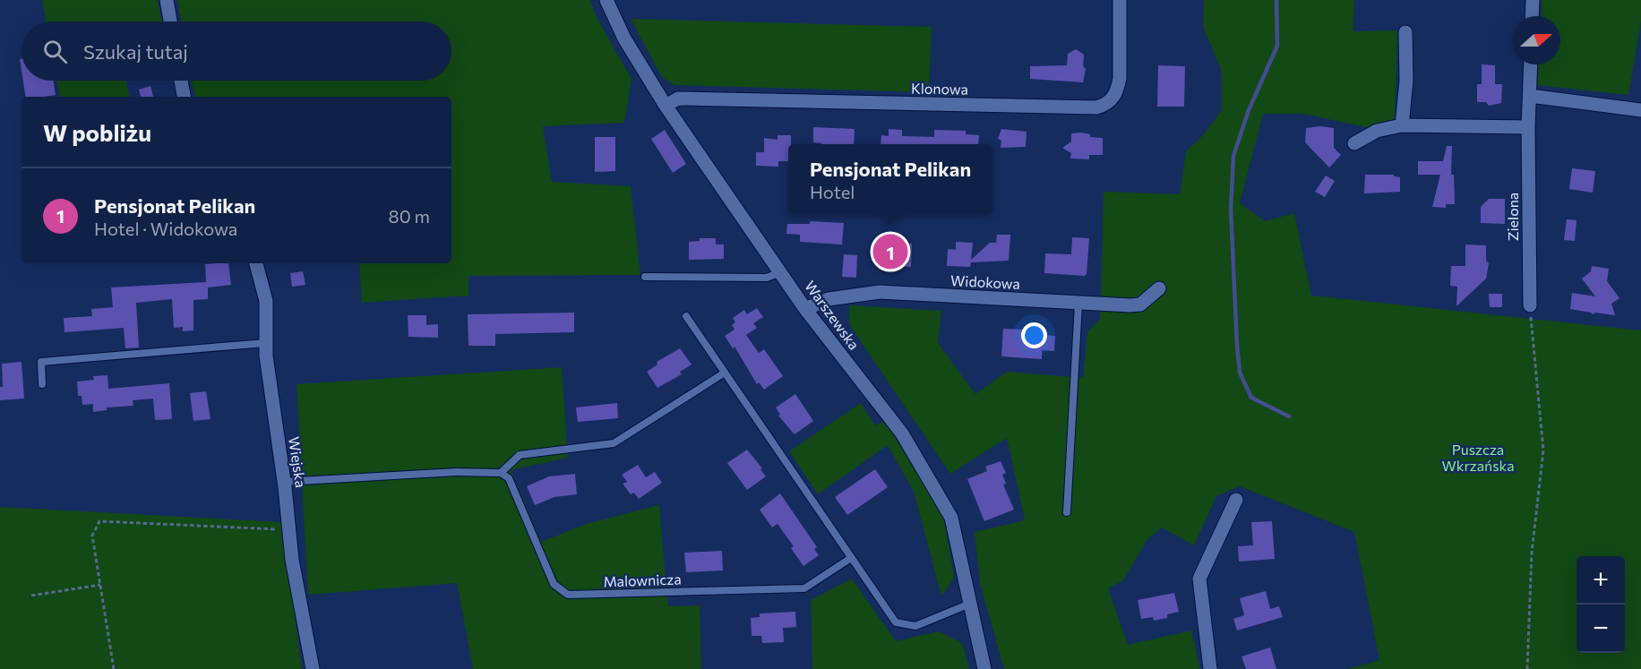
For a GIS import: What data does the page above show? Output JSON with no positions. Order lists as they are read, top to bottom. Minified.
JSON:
{"streets":{"street":["Klonowa","Zielona","Widokowa","Warszewska","Wiejska"],"lane":["Malownicza"]},"crossings":[["Klonowa","Warszewska"],["Widokowa","Warszewska"]],"parks":["Puszcza Wkrzańska"],"north":"right","page":{"search":"Szukaj tutaj","heading":"W pobliżu","popup":["Pensjonat Pelikan","Hotel"],"list":[{"mark":"1","name":"Pensjonat Pelikan","note":"Hotel · Widokowa","value":"80 m"}],"pins":"1","map_buttons":["+","−"]}}
